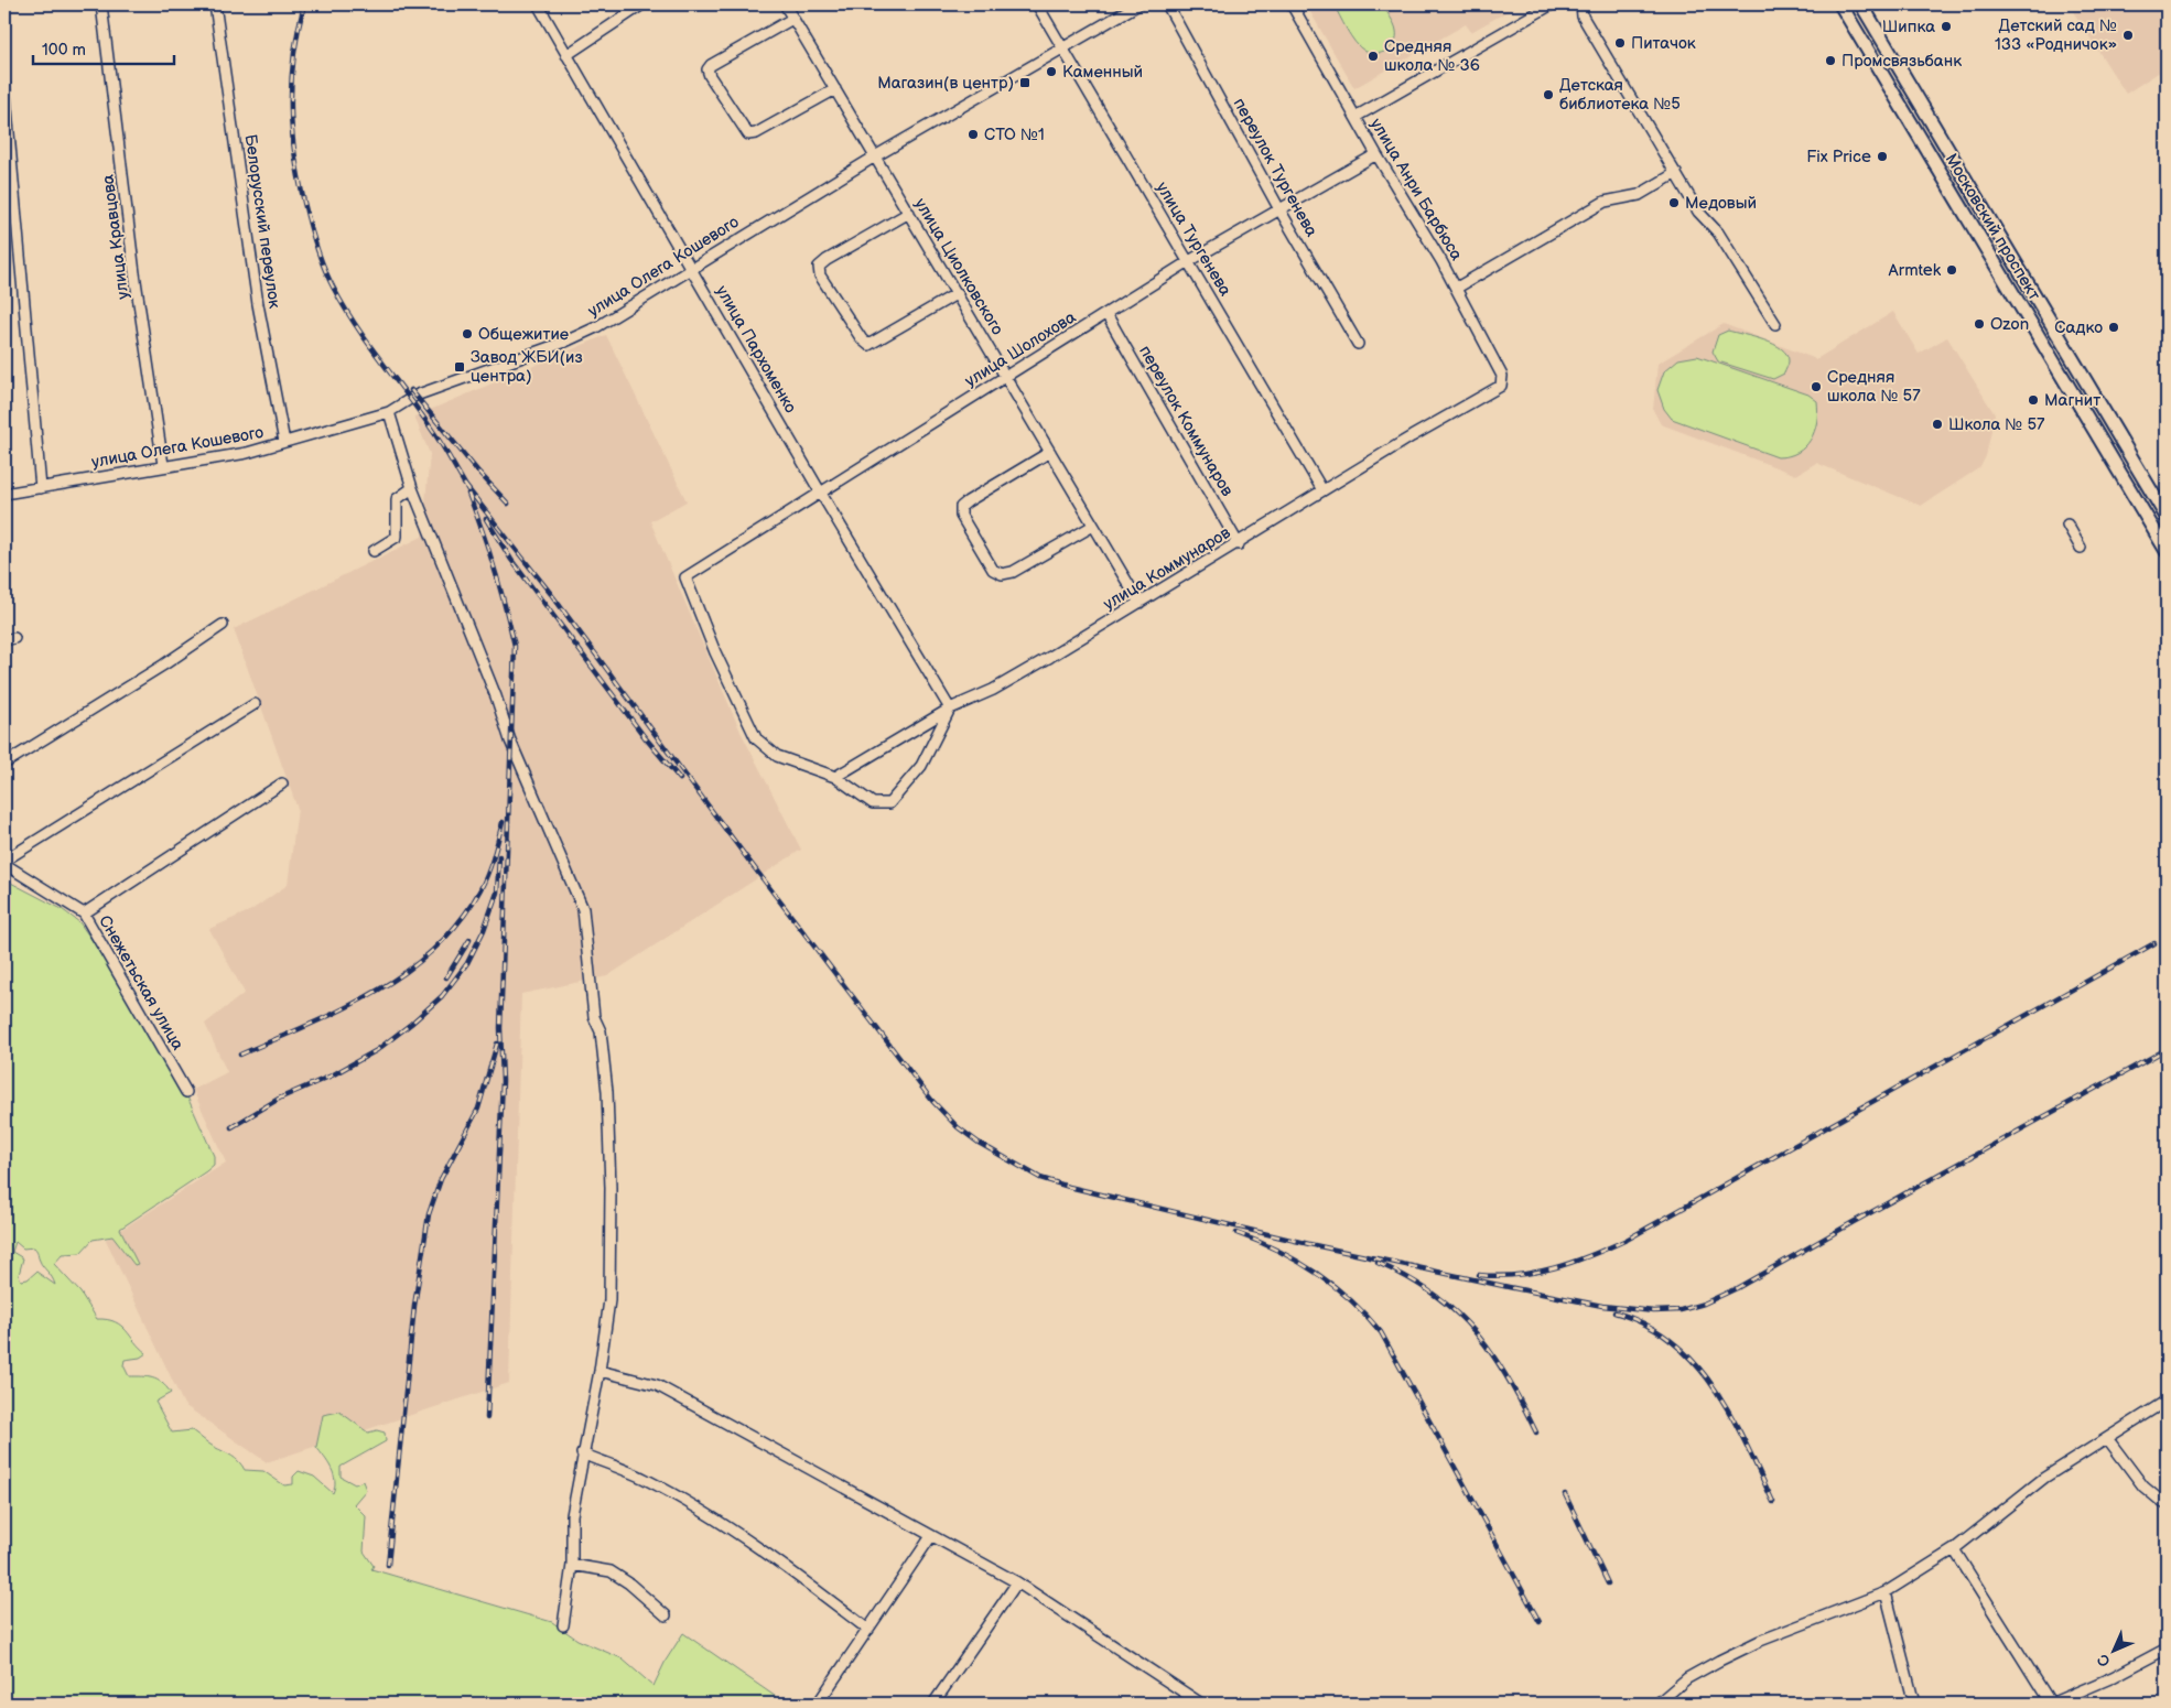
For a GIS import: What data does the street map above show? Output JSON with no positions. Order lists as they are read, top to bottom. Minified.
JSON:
{"streets":{"main road":["Московский проспект"],"street":["переулок Тургенева","улица Анри Барбюса","Белорусский переулок","улица Кравцова","улица Тургенева","улица Олега Кошевого","улица Циолковского","улица Пархоменко","улица Шолохова","переулок Коммунаров","улица Коммунаров","Снежетьская улица"]},"crossings":[["переулок Тургенева","улица Шолохова"],["улица Анри Барбюса","улица Шолохова"],["улица Анри Барбюса","улица Коммунаров"],["Белорусский переулок","улица Олега Кошевого"],["улица Кравцова","улица Олега Кошевого"],["улица Тургенева","улица Олега Кошевого"],["улица Тургенева","улица Шолохова"],["улица Тургенева","улица Коммунаров"],["улица Олега Кошевого","улица Циолковского"],["улица Олега Кошевого","улица Пархоменко"],["улица Циолковского","улица Шолохова"],["улица Циолковского","улица Коммунаров"],["улица Пархоменко","улица Шолохова"],["улица Пархоменко","улица Коммунаров"],["улица Шолохова","переулок Коммунаров"],["улица Шолохова","улица Коммунаров"],["переулок Коммунаров","улица Коммунаров"]],"places":{"other":["Шипка","Детский сад № 133 «Родничок»","Питачок","Средняя школа № 36","Промсвязьбанк","Каменный","Детская библиотека №5","СТО №1","Fix Price","Медовый","Armtek","Ozon","Садко","Общежитие","Средняя школа № 57","Магнит","Школа № 57"],"transit":["Магазин(в центр)","Завод ЖБИ(из центра)"]},"scale_bar":"100 m","north":"bottom left"}
